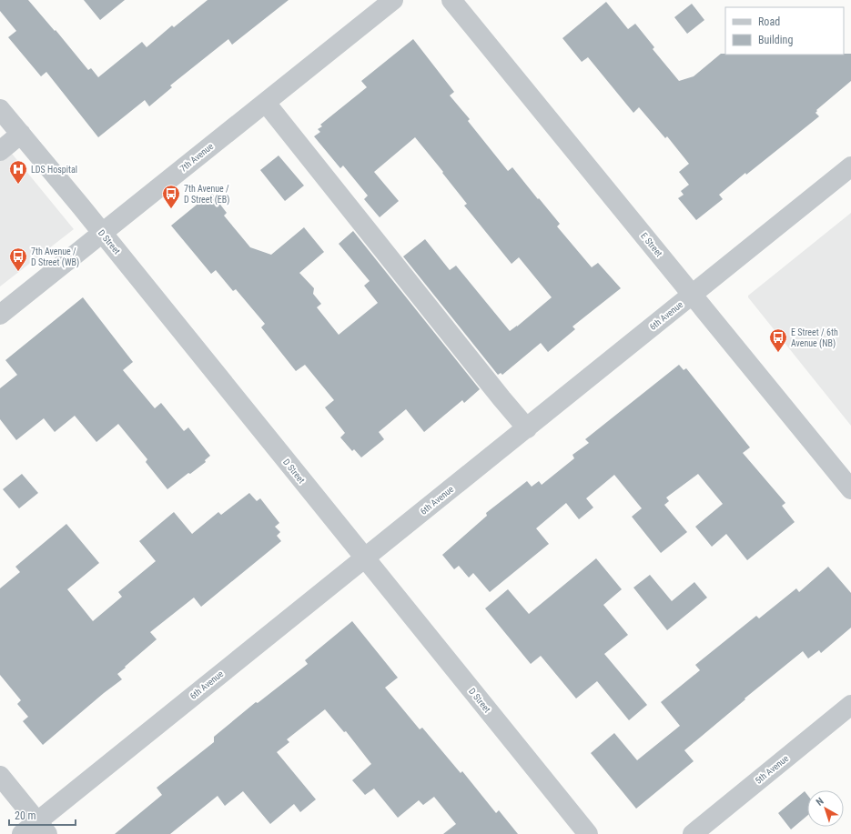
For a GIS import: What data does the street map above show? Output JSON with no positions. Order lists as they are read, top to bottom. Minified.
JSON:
{"streets":{"street":["7th Avenue","D Street","E Street","6th Avenue","5th Avenue"]},"crossings":[["7th Avenue","D Street"],["D Street","6th Avenue"],["E Street","6th Avenue"]],"places":{"hospital":["LDS Hospital"],"bus stop":["7th Avenue / D Street (EB)","7th Avenue / D Street (WB)","E Street / 6th Avenue (NB)"]},"legend":["Road","Building"],"scale_bar":"20 m","north":"top left"}
